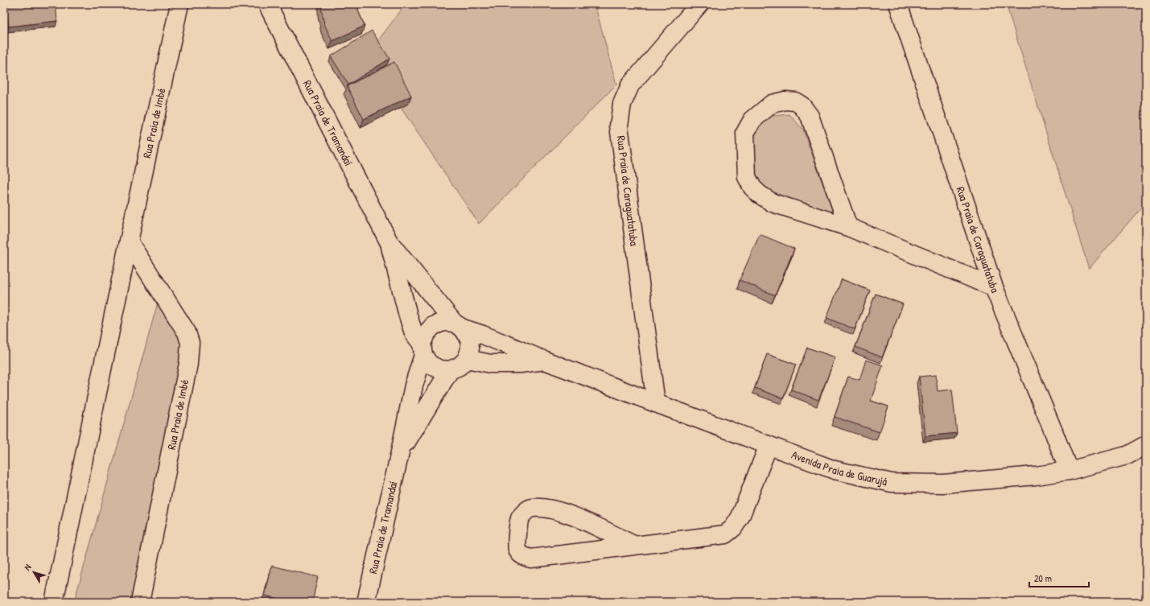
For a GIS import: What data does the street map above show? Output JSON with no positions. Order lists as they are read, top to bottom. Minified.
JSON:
{"streets":{"street":["Rua Praia de Imbé","Rua Praia de Tramandaí","Rua Praia de Caraguatatuba","Avenida Praia de Guarujá"]},"crossings":[["Rua Praia de Tramandaí","Avenida Praia de Guarujá"],["Rua Praia de Caraguatatuba","Avenida Praia de Guarujá"]],"scale_bar":"20 m","north":"top left"}
